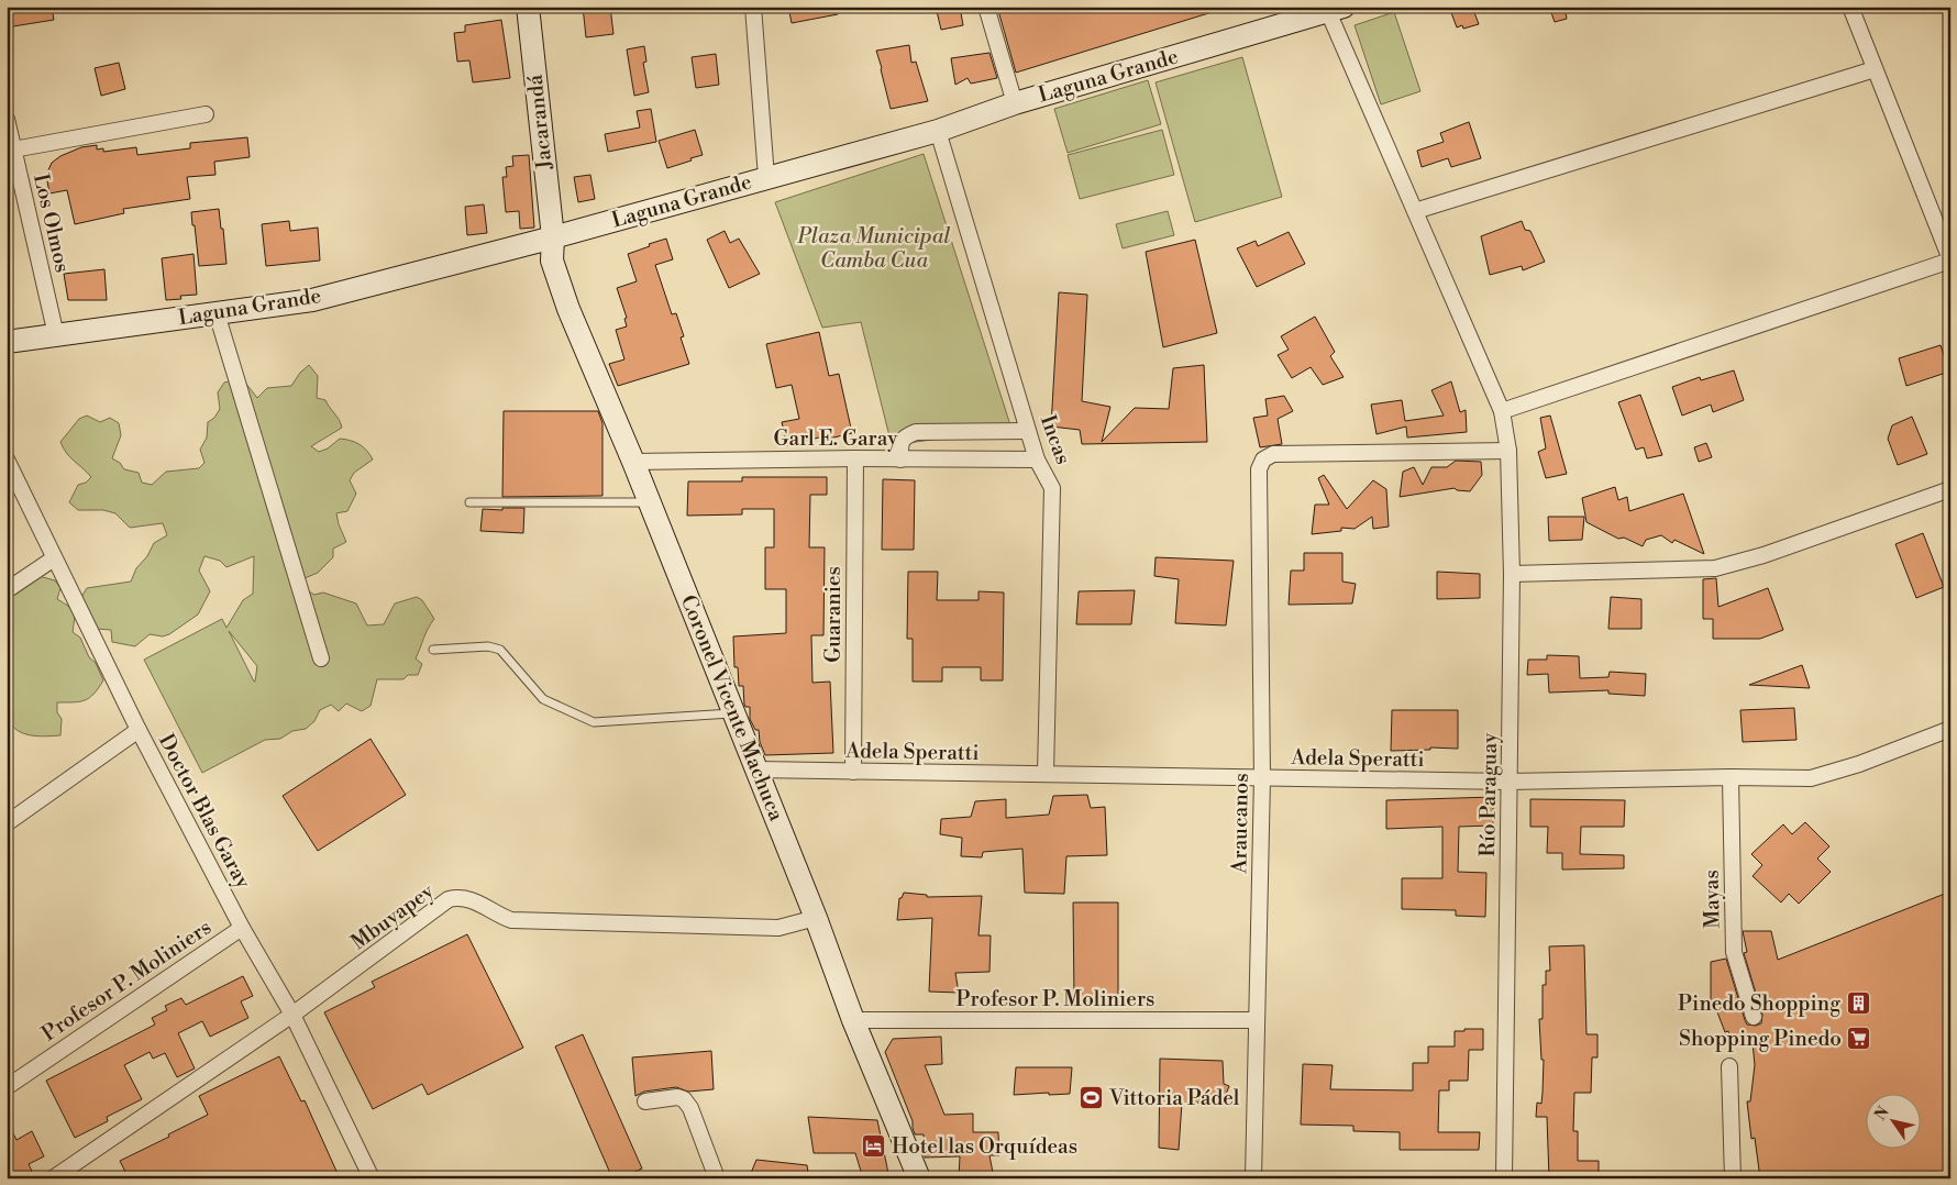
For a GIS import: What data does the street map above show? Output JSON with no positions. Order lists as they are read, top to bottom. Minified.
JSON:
{"streets":{"main road":["Laguna Grande","Jacarandá","Coronel Vicente Machuca"],"street":["Los Olmos","Garl E. Garay","Incas","Guaranies","Adela Speratti","Río Paraguay","Doctor Blas Garay","Araucanos","Mayas","Mbuyapey","Profesor P. Moliniers"]},"crossings":[["Laguna Grande","Jacarandá"],["Laguna Grande","Los Olmos"],["Laguna Grande","Incas"],["Laguna Grande","Coronel Vicente Machuca"],["Laguna Grande","Río Paraguay"],["Jacarandá","Coronel Vicente Machuca"],["Garl E. Garay","Incas"],["Garl E. Garay","Guaranies"],["Garl E. Garay","Coronel Vicente Machuca"],["Incas","Adela Speratti"],["Guaranies","Adela Speratti"],["Coronel Vicente Machuca","Adela Speratti"],["Coronel Vicente Machuca","Mbuyapey"],["Coronel Vicente Machuca","Profesor P. Moliniers"],["Adela Speratti","Río Paraguay"],["Adela Speratti","Araucanos"],["Adela Speratti","Mayas"],["Río Paraguay","Araucanos"],["Doctor Blas Garay","Mbuyapey"],["Doctor Blas Garay","Profesor P. Moliniers"],["Araucanos","Profesor P. Moliniers"]],"parks":["Plaza Municipal Camba Cua"],"places":{"building":["Pinedo Shopping"],"supermarket":["Shopping Pinedo"],"sports":["Vittoria Pádel"],"hotel":["Hotel las Orquídeas"]},"north":"top left"}
